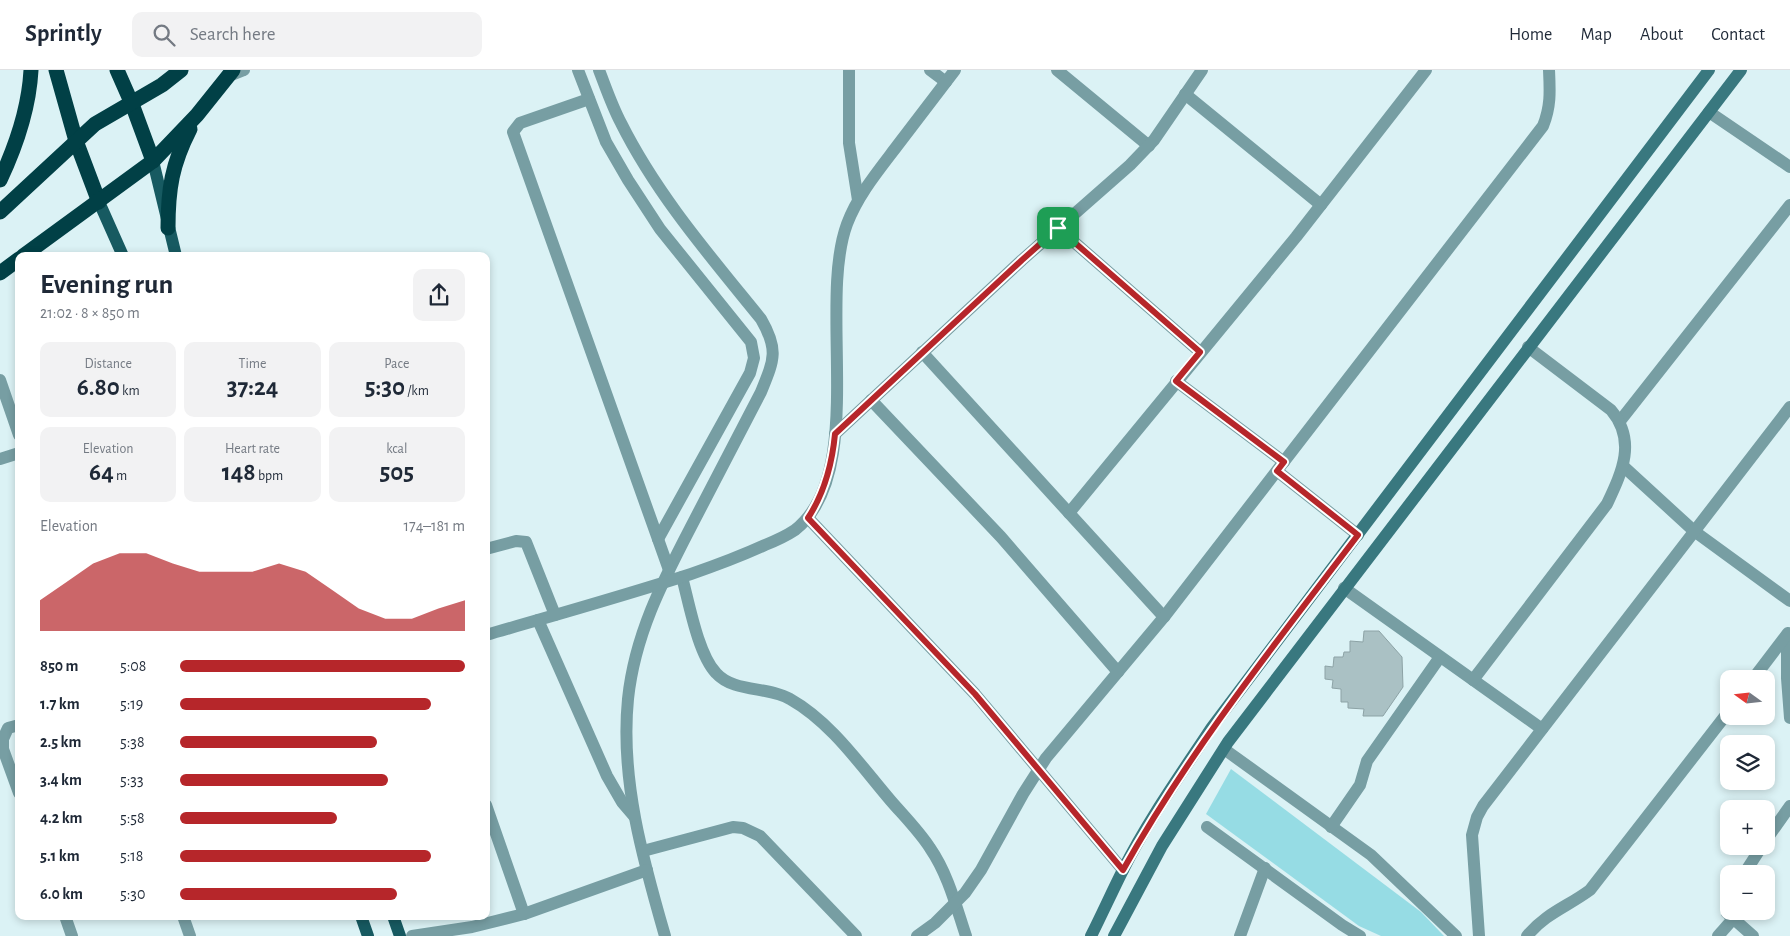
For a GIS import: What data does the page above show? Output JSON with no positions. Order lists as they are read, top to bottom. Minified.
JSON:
{"north":"left","page":{"header":"Sprintly","search":"Search here","nav":["Home","Map","About","Contact"],"heading":["Evening run","21:02 · 8 × 850 m"],"stats":[["Distance","6.80 km"],["Time","37:24"],["Pace","5:30 /km"],["Elevation","64 m"],["Heart rate","148 bpm"],["kcal","505"]],"chart":["Elevation","174–181 m"],"list":[{"name":"850 m","note":"5:08"},{"name":"1.7 km","note":"5:19"},{"name":"2.5 km","note":"5:38"},{"name":"3.4 km","note":"5:33"},{"name":"4.2 km","note":"5:58"},{"name":"5.1 km","note":"5:18"},{"name":"6.0 km","note":"5:30"}],"map_buttons":["+","−"]}}
